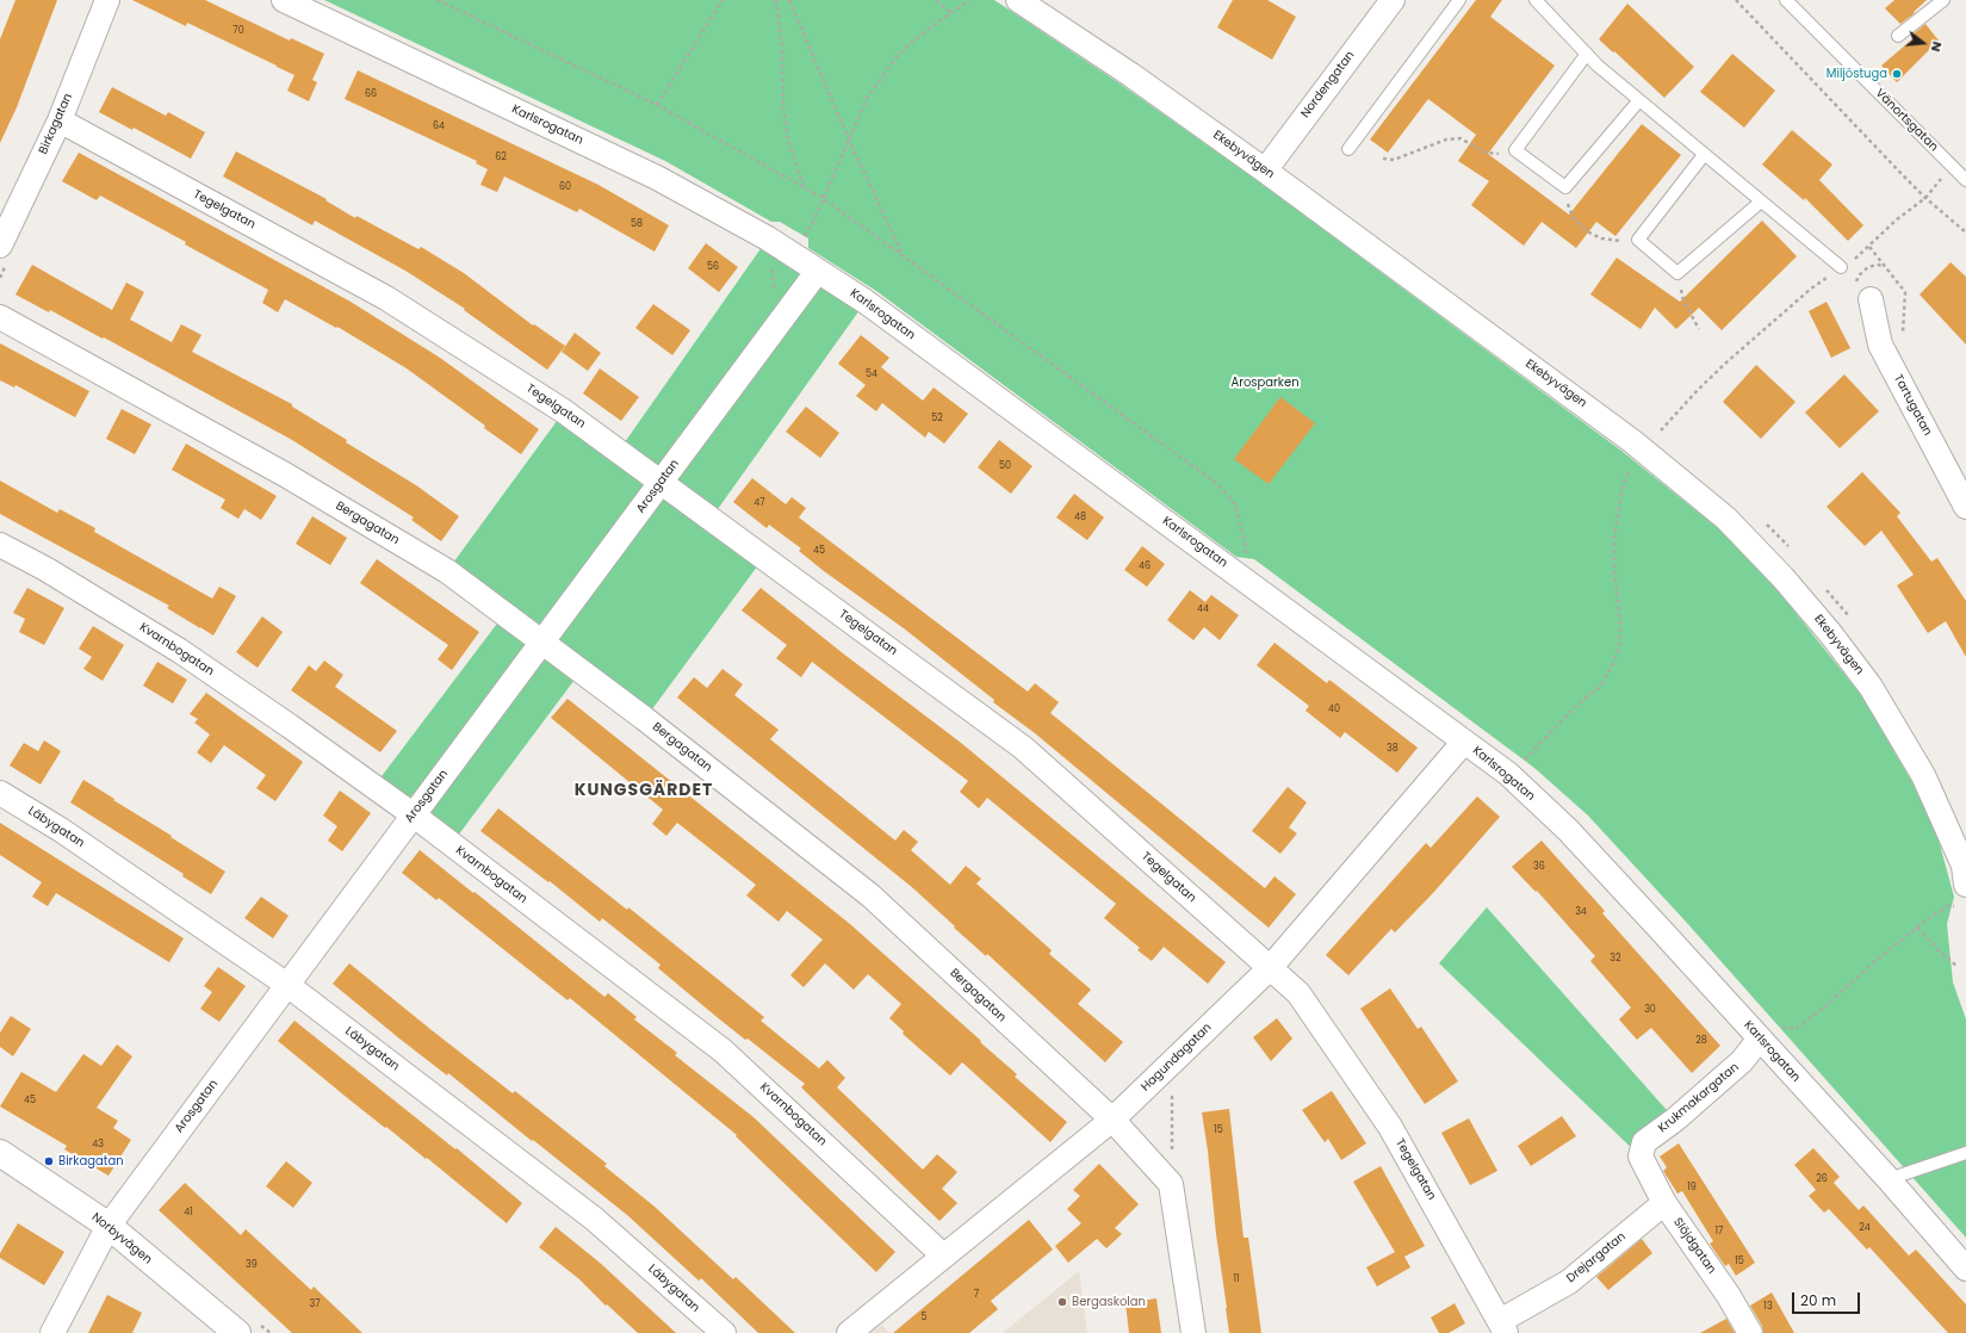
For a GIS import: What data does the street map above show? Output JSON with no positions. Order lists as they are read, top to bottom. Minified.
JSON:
{"streets":{"street":["Nordengatan","Birkagatan","Karlsrogatan","Ekebyvägen","Tegelgatan","Tartugatan","Arosgatan","Bergagatan","Kvarnbogatan","Läbygatan","Hagundagatan","Krukmakargatan","Norbyvägen","Slöjdgatan","Drejargatan"],"lane":["Vänortsgatan"]},"crossings":[["Nordengatan","Ekebyvägen"],["Birkagatan","Tegelgatan"],["Karlsrogatan","Arosgatan"],["Karlsrogatan","Hagundagatan"],["Karlsrogatan","Krukmakargatan"],["Tegelgatan","Arosgatan"],["Tegelgatan","Hagundagatan"],["Tegelgatan","Drejargatan"],["Arosgatan","Bergagatan"],["Arosgatan","Kvarnbogatan"],["Arosgatan","Läbygatan"],["Arosgatan","Norbyvägen"],["Bergagatan","Hagundagatan"],["Kvarnbogatan","Hagundagatan"],["Krukmakargatan","Slöjdgatan"],["Slöjdgatan","Drejargatan"]],"districts":["KUNGSGÄRDET"],"parks":["Arosparken"],"places":["Miljöstuga","Birkagatan","Bergaskolan"],"house_numbers":["70","66","64","62","60","58","56","54","52","50","47","48","45","46","44","40","38","36","34","32","30","28","45","15","43","26","19","41","24","17","15","39","11","7","37","13","5"],"scale_bar":"20 m","north":"right"}
